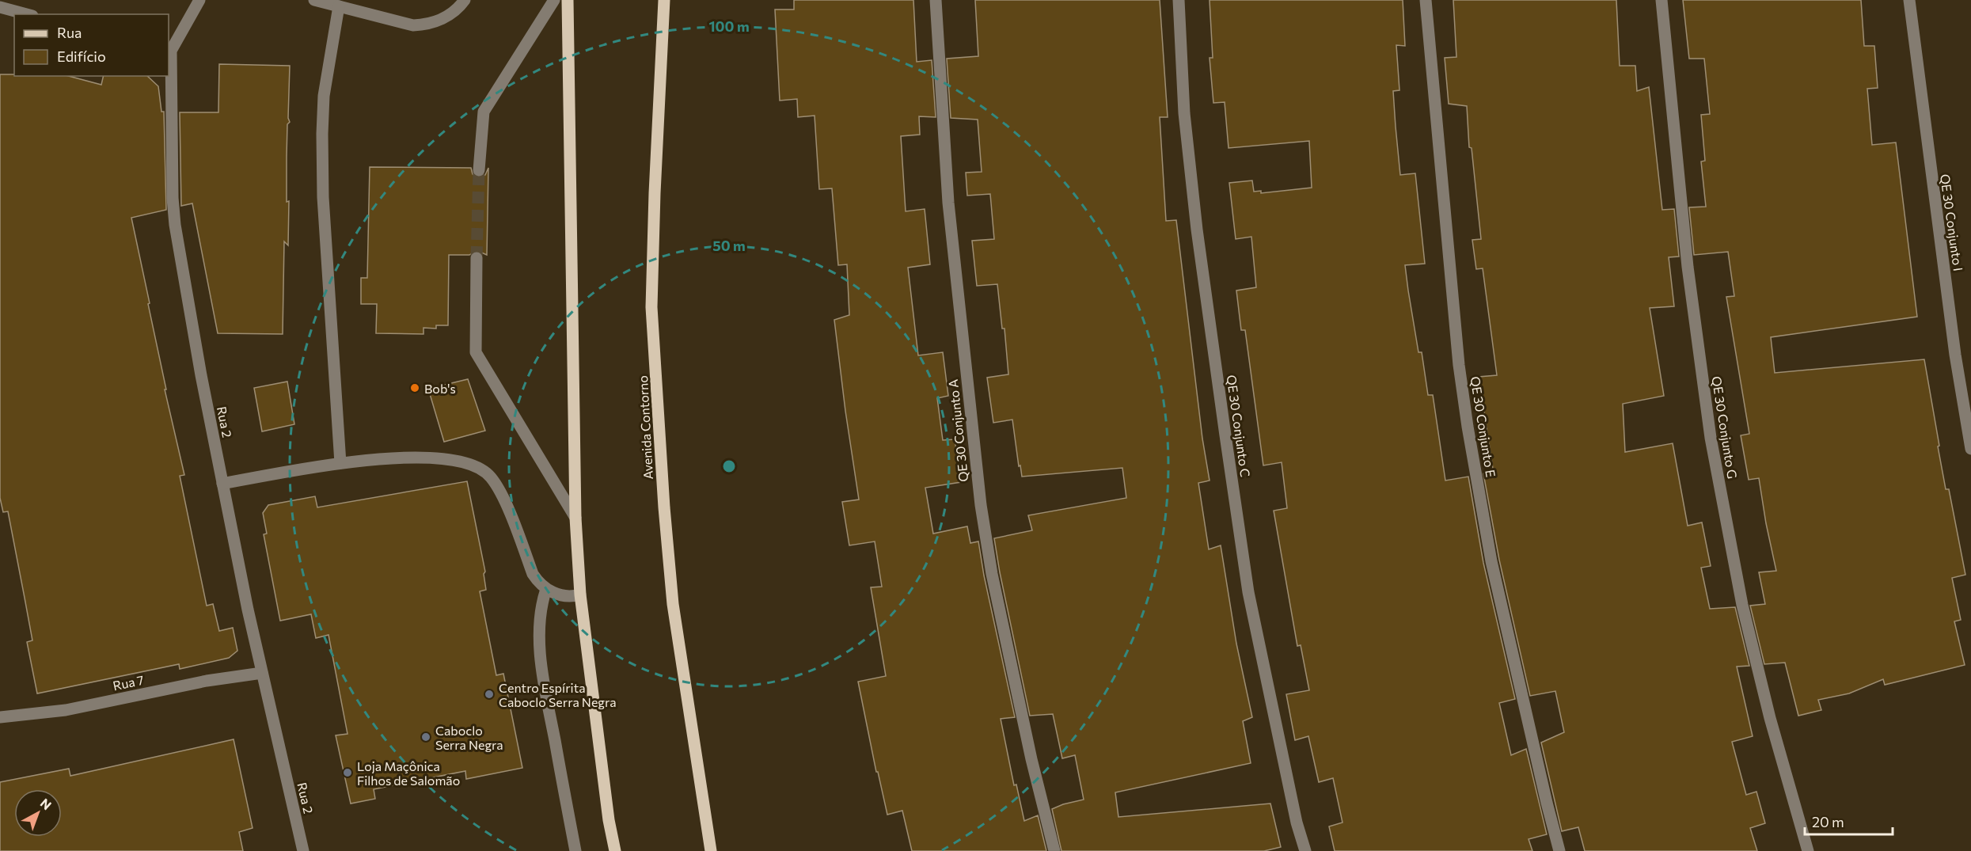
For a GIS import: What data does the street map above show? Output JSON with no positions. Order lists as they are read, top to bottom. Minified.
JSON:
{"streets":{"main road":["Avenida Contorno"],"street":["QE 30 Conjunto I","Rua 2","QE 30 Conjunto C","QE 30 Conjunto E","QE 30 Conjunto G","QE 30 Conjunto A","Rua 7"]},"crossings":[["Rua 2","Rua 7"]],"places":["Bob's","Centro Espírita Caboclo Serra Negra","Caboclo Serra Negra","Loja Maçônica Filhos de Salomão"],"legend":["Rua","Edifício"],"scale_bar":"20 m","north":"top right","rings":["100 m","50 m"]}
